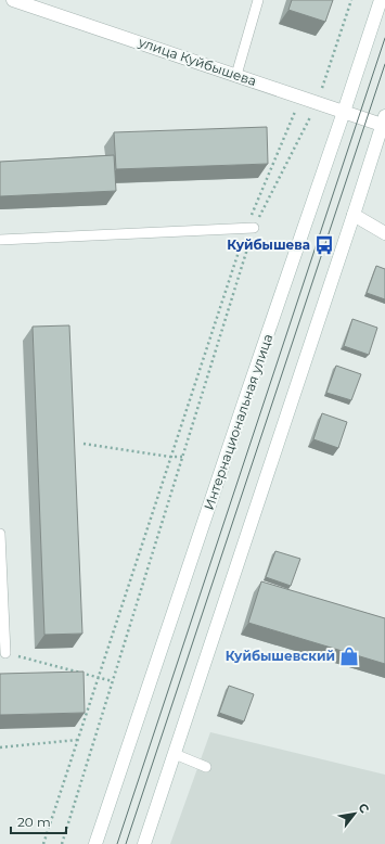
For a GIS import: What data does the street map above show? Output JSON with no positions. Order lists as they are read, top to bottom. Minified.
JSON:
{"streets":{"main road":["улица Куйбышева","Интернациональная улица"]},"crossings":[["улица Куйбышева","Интернациональная улица"]],"places":{"bus stop":["Куйбышева"],"shop":["Куйбышевский"]},"scale_bar":"20 m","north":"top right"}
